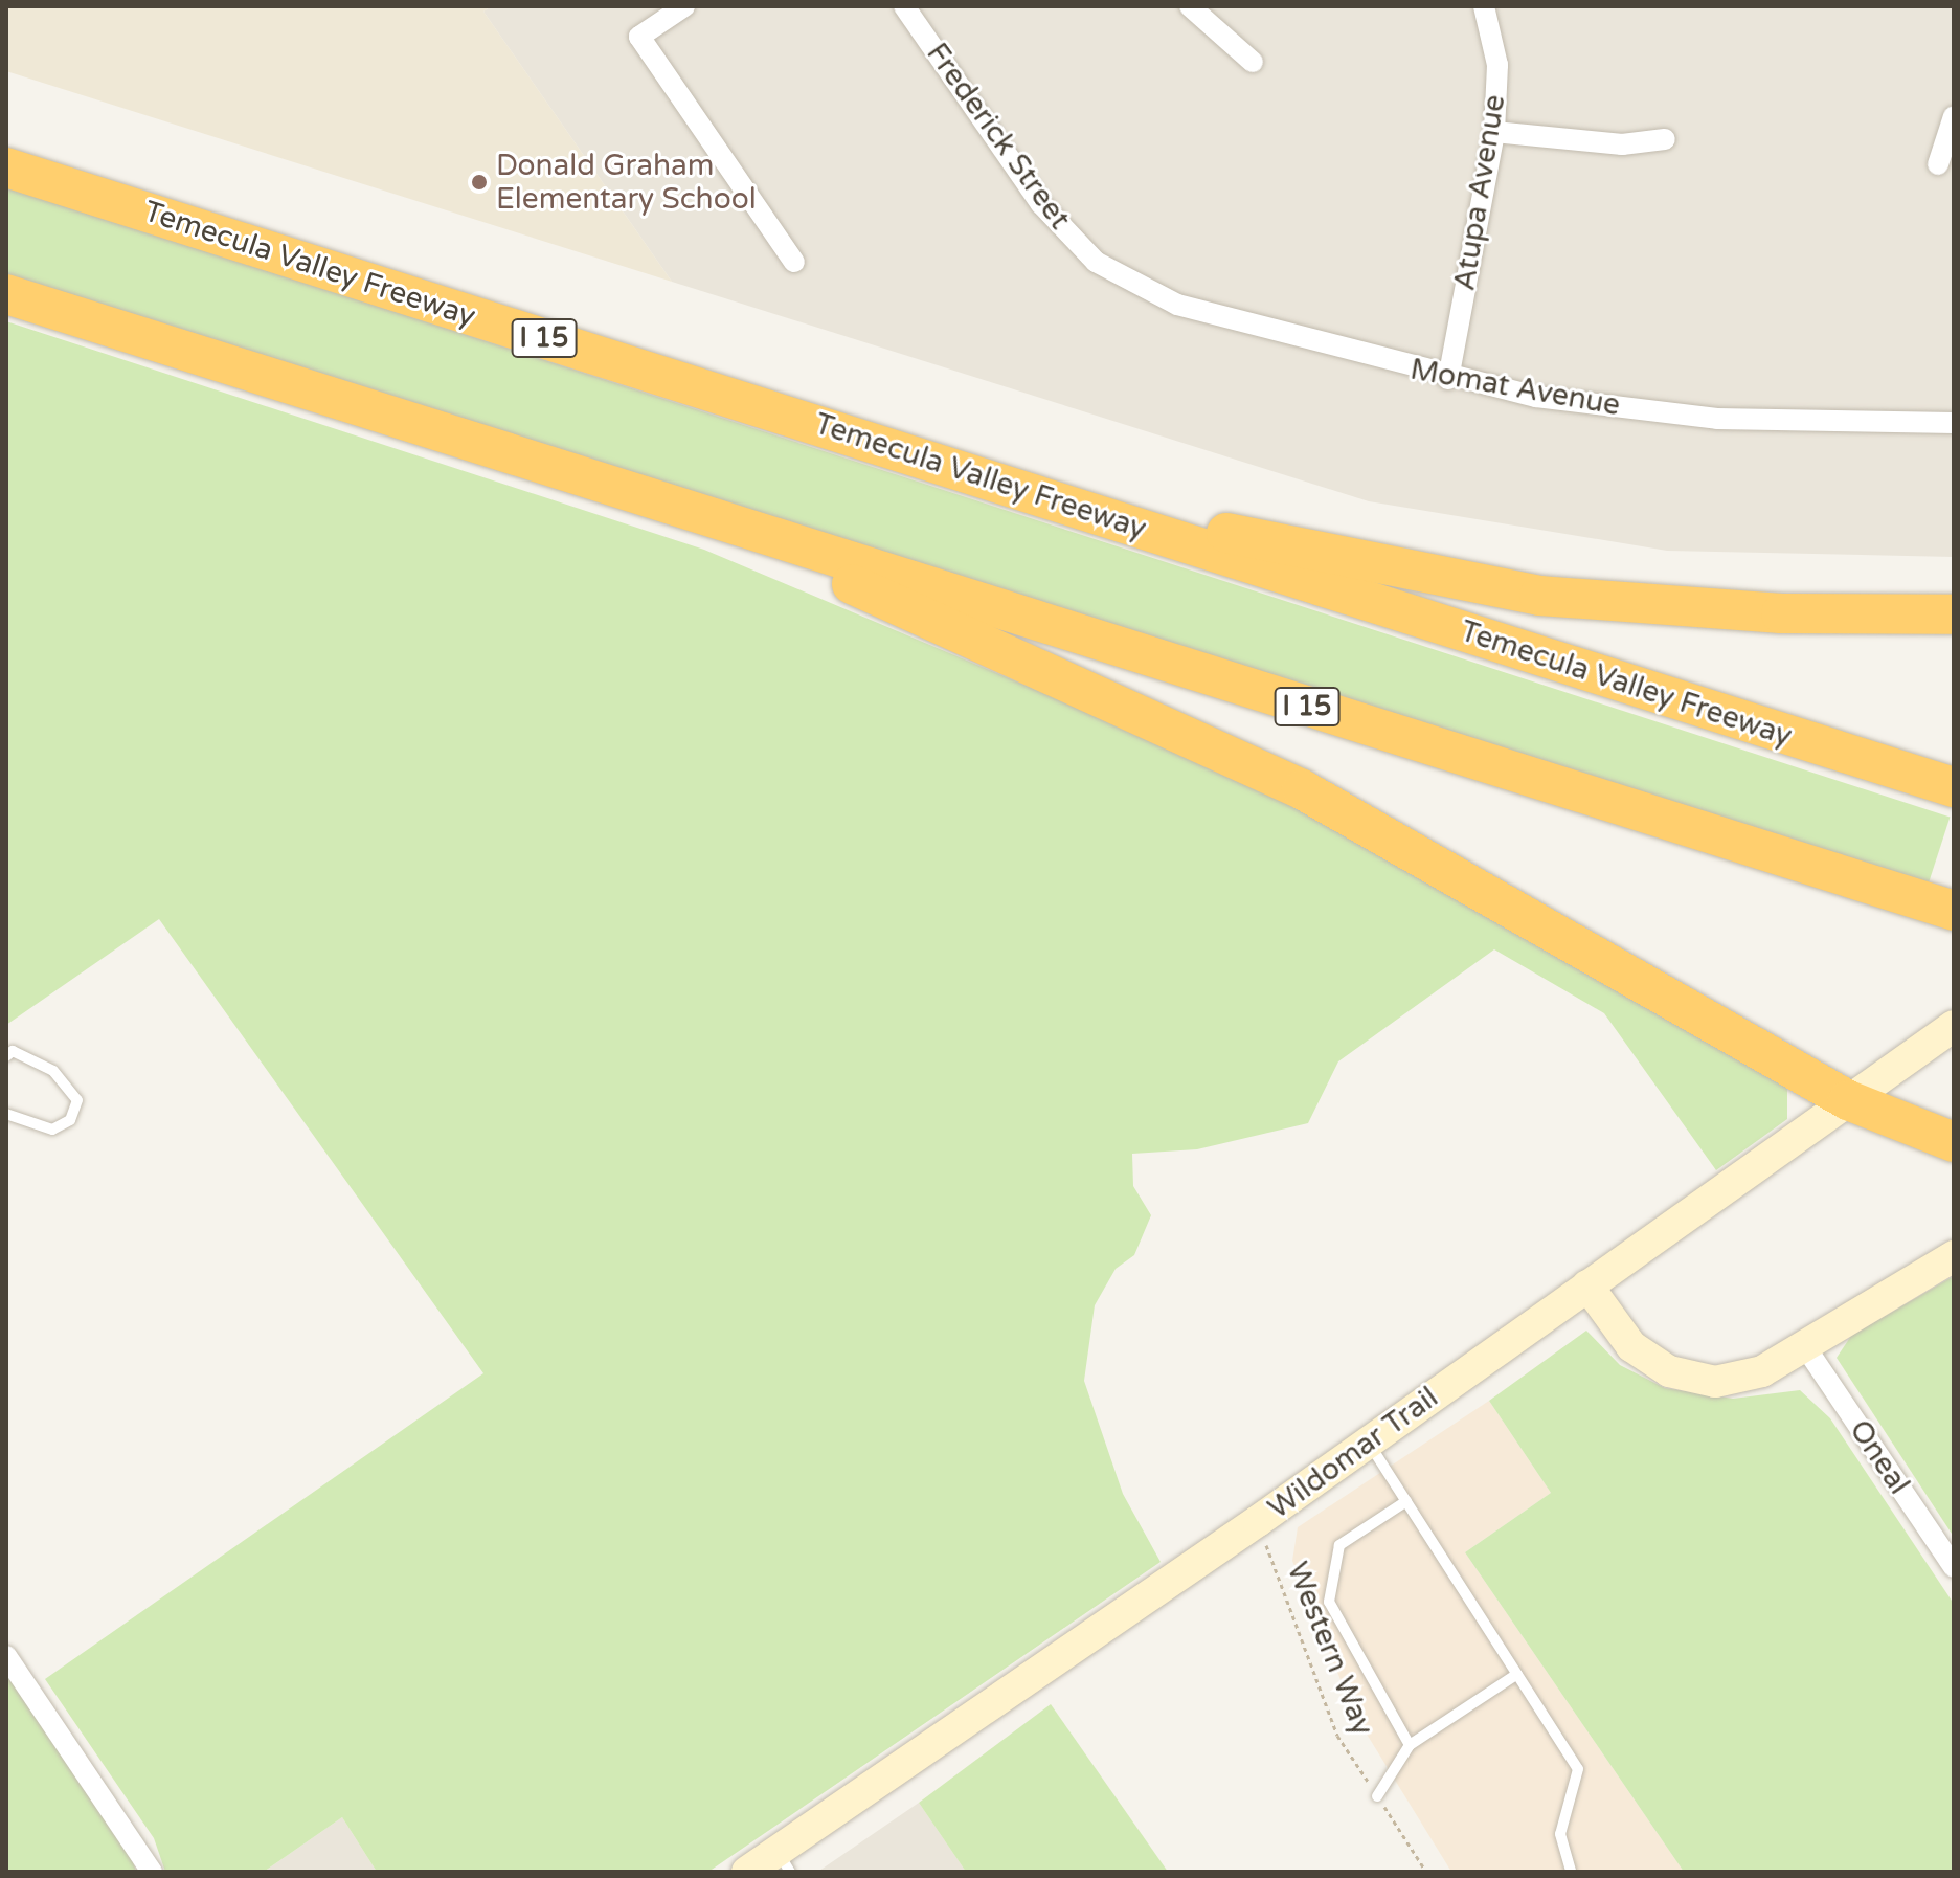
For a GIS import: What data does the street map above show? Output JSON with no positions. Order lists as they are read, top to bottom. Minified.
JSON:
{"streets":{"highway":["Temecula Valley Freeway","I 15"],"main road":["Wildomar Trail"],"street":["Frederick Street","Atupa Avenue","Momat Avenue","Oneal"],"path":["Western Way"]},"crossings":[["Frederick Street","Momat Avenue"],["Atupa Avenue","Momat Avenue"],["Wildomar Trail","Western Way"]],"places":["Donald Graham Elementary School"]}
